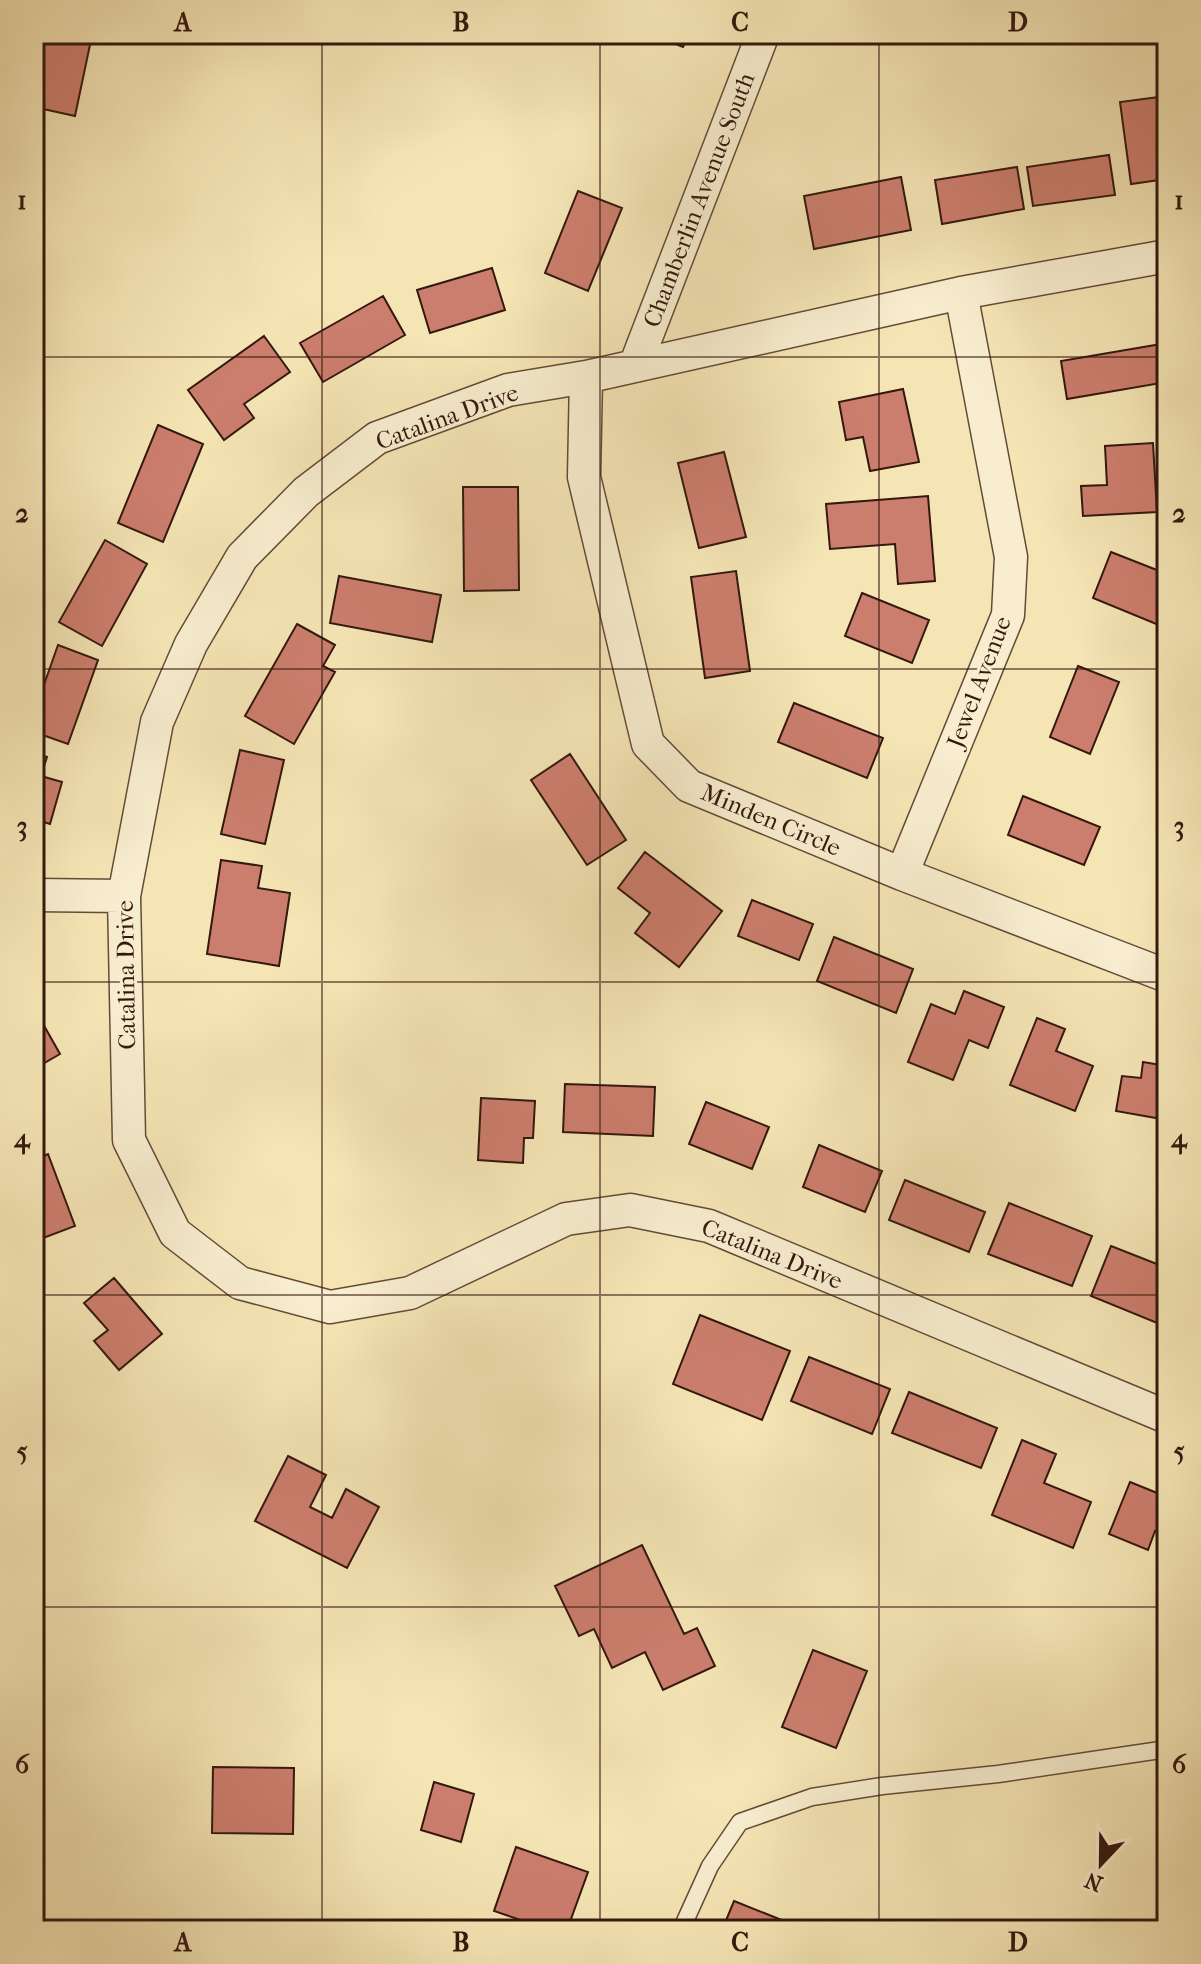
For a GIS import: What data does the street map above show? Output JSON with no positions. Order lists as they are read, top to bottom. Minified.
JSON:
{"streets":{"street":["Chamberlin Avenue South","Catalina Drive","Jewel Avenue","Minden Circle"]},"crossings":[["Chamberlin Avenue South","Catalina Drive"],["Catalina Drive","Jewel Avenue"],["Catalina Drive","Minden Circle"],["Jewel Avenue","Minden Circle"]],"north":"bottom","grid":{"columns":["A","B","C","D"],"rows":["1","2","3","4","5","6"]}}
